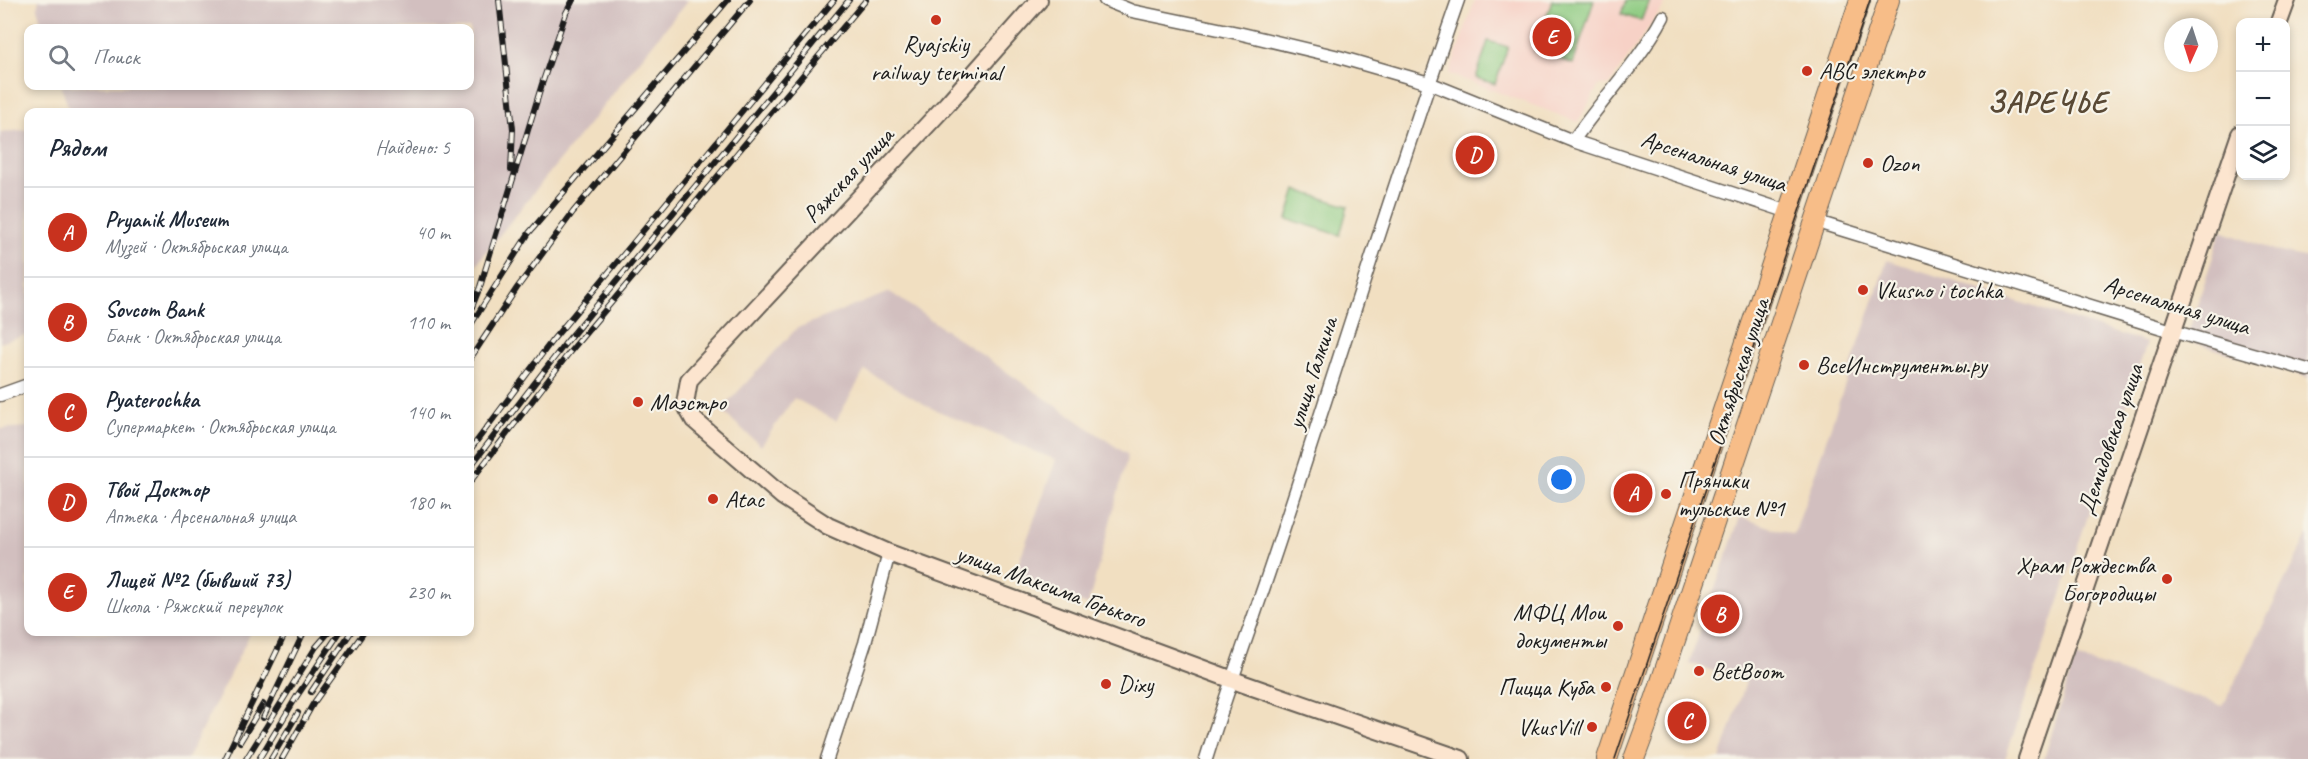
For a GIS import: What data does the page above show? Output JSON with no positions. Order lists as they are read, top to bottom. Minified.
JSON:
{"streets":{"main road":["Арсенальная улица","Октябрьская улица"],"street":["Ряжская улица","улица Галкина","Демидовская улица","улица Максима Горького"]},"crossings":[["Арсенальная улица","Октябрьская улица"],["Арсенальная улица","улица Галкина"],["Арсенальная улица","Демидовская улица"],["Ряжская улица","улица Максима Горького"],["улица Галкина","улица Максима Горького"]],"districts":["ЗАРЕЧЬЕ"],"places":["Ryajskiy railway terminal","АВС электро","Ozon","Vkusno i tochka","ВсеИнструменты.ру","Маэстро","Пряники тульские №1","Atac","Храм Рождества Богородицы","МФЦ Мои документы","BetBoom","Dixy","Пицца Куба","VkusVill"],"north":"bottom","page":{"pins":["E","D","A","B","C"],"map_buttons":["+","−"],"search":"Поиск","heading":["Рядом","Найдено: 5"],"list":[{"mark":"A","name":"Pryanik Museum","note":"Музей · Октябрьская улица","value":"40 m"},{"mark":"B","name":"Sovcom Bank","note":"Банк · Октябрьская улица","value":"110 m"},{"mark":"C","name":"Pyaterochka","note":"Супермаркет · Октябрьская улица","value":"140 m"},{"mark":"D","name":"Твой Доктор","note":"Аптека · Арсенальная улица","value":"180 m"},{"mark":"E","name":"Лицей №2 (бывший 73)","note":"Школа · Ряжский переулок","value":"230 m"}]}}
